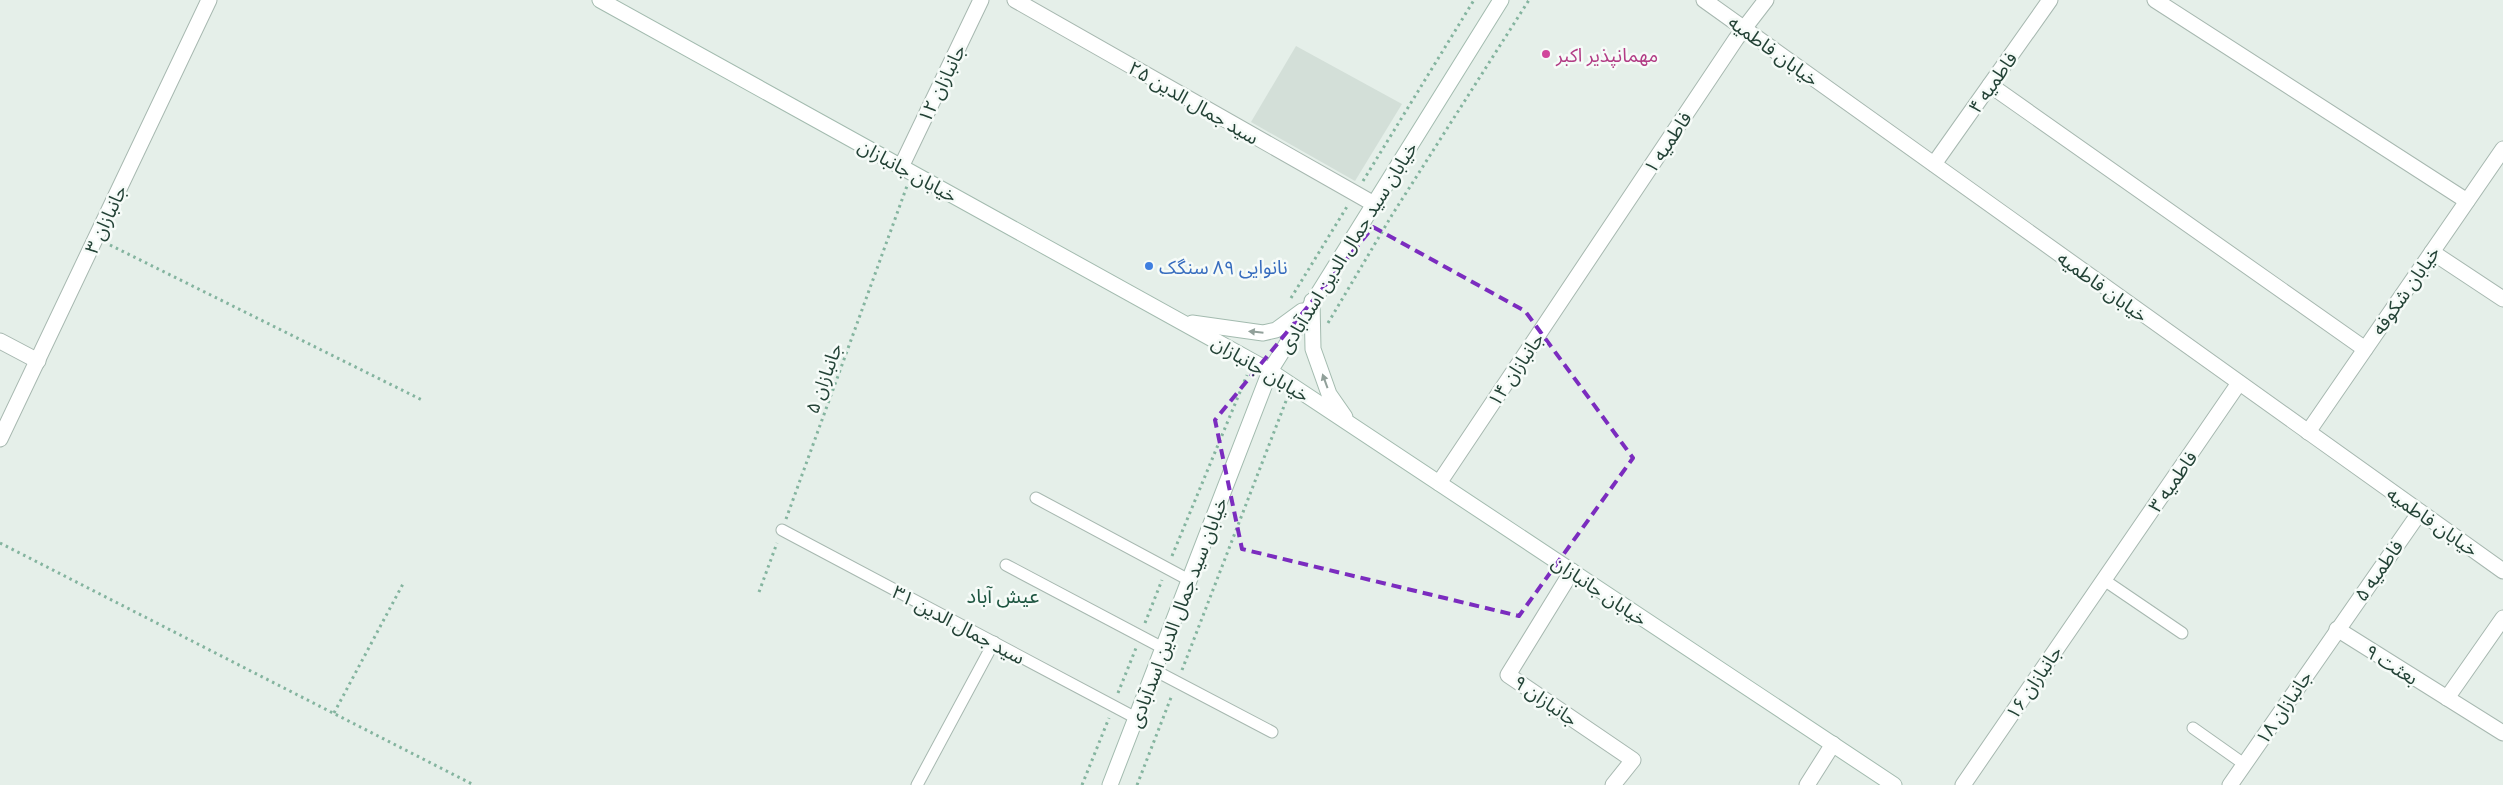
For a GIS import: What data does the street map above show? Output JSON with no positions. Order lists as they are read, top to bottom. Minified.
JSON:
{"streets":{"street":["خیابان فاطمیه","فاطمیه ۴","جانبازان ۱۲","سید جمال الدین ۲۵","فاطمیه ۱","خیابان جانبازان","جانبازان ۳","خیابان سید جمال الدین اسدآبادی","خیابان شکوفه","جانبازان ۱۴","فاطمیه ۳","فاطمیه ۵","بعثت ۹","جانبازان ۱۶","جانبازان ۹","جانبازان ۱۸"],"lane":["سید جمال الدین ۳۱"],"path":["جانبازان ۵"]},"crossings":[["خیابان فاطمیه","فاطمیه ۴"],["خیابان فاطمیه","فاطمیه ۱"],["خیابان فاطمیه","خیابان شکوفه"],["خیابان فاطمیه","فاطمیه ۳"],["خیابان فاطمیه","فاطمیه ۵"],["جانبازان ۱۲","خیابان جانبازان"],["جانبازان ۱۲","جانبازان ۵"],["سید جمال الدین ۲۵","خیابان سید جمال الدین اسدآبادی"],["فاطمیه ۱","جانبازان ۱۴"],["خیابان جانبازان","خیابان سید جمال الدین اسدآبادی"],["خیابان جانبازان","جانبازان ۱۴"],["خیابان جانبازان","جانبازان ۵"],["خیابان جانبازان","جانبازان ۹"],["خیابان سید جمال الدین اسدآبادی","سید جمال الدین ۳۱"],["جانبازان ۵","سید جمال الدین ۳۱"],["فاطمیه ۳","جانبازان ۱۶"],["فاطمیه ۵","بعثت ۹"],["فاطمیه ۵","جانبازان ۱۸"],["بعثت ۹","جانبازان ۱۸"]],"districts":["عیش آباد"],"places":["مهمانپذیر اکبر","نانوایی ۸۹ سنگک"]}
